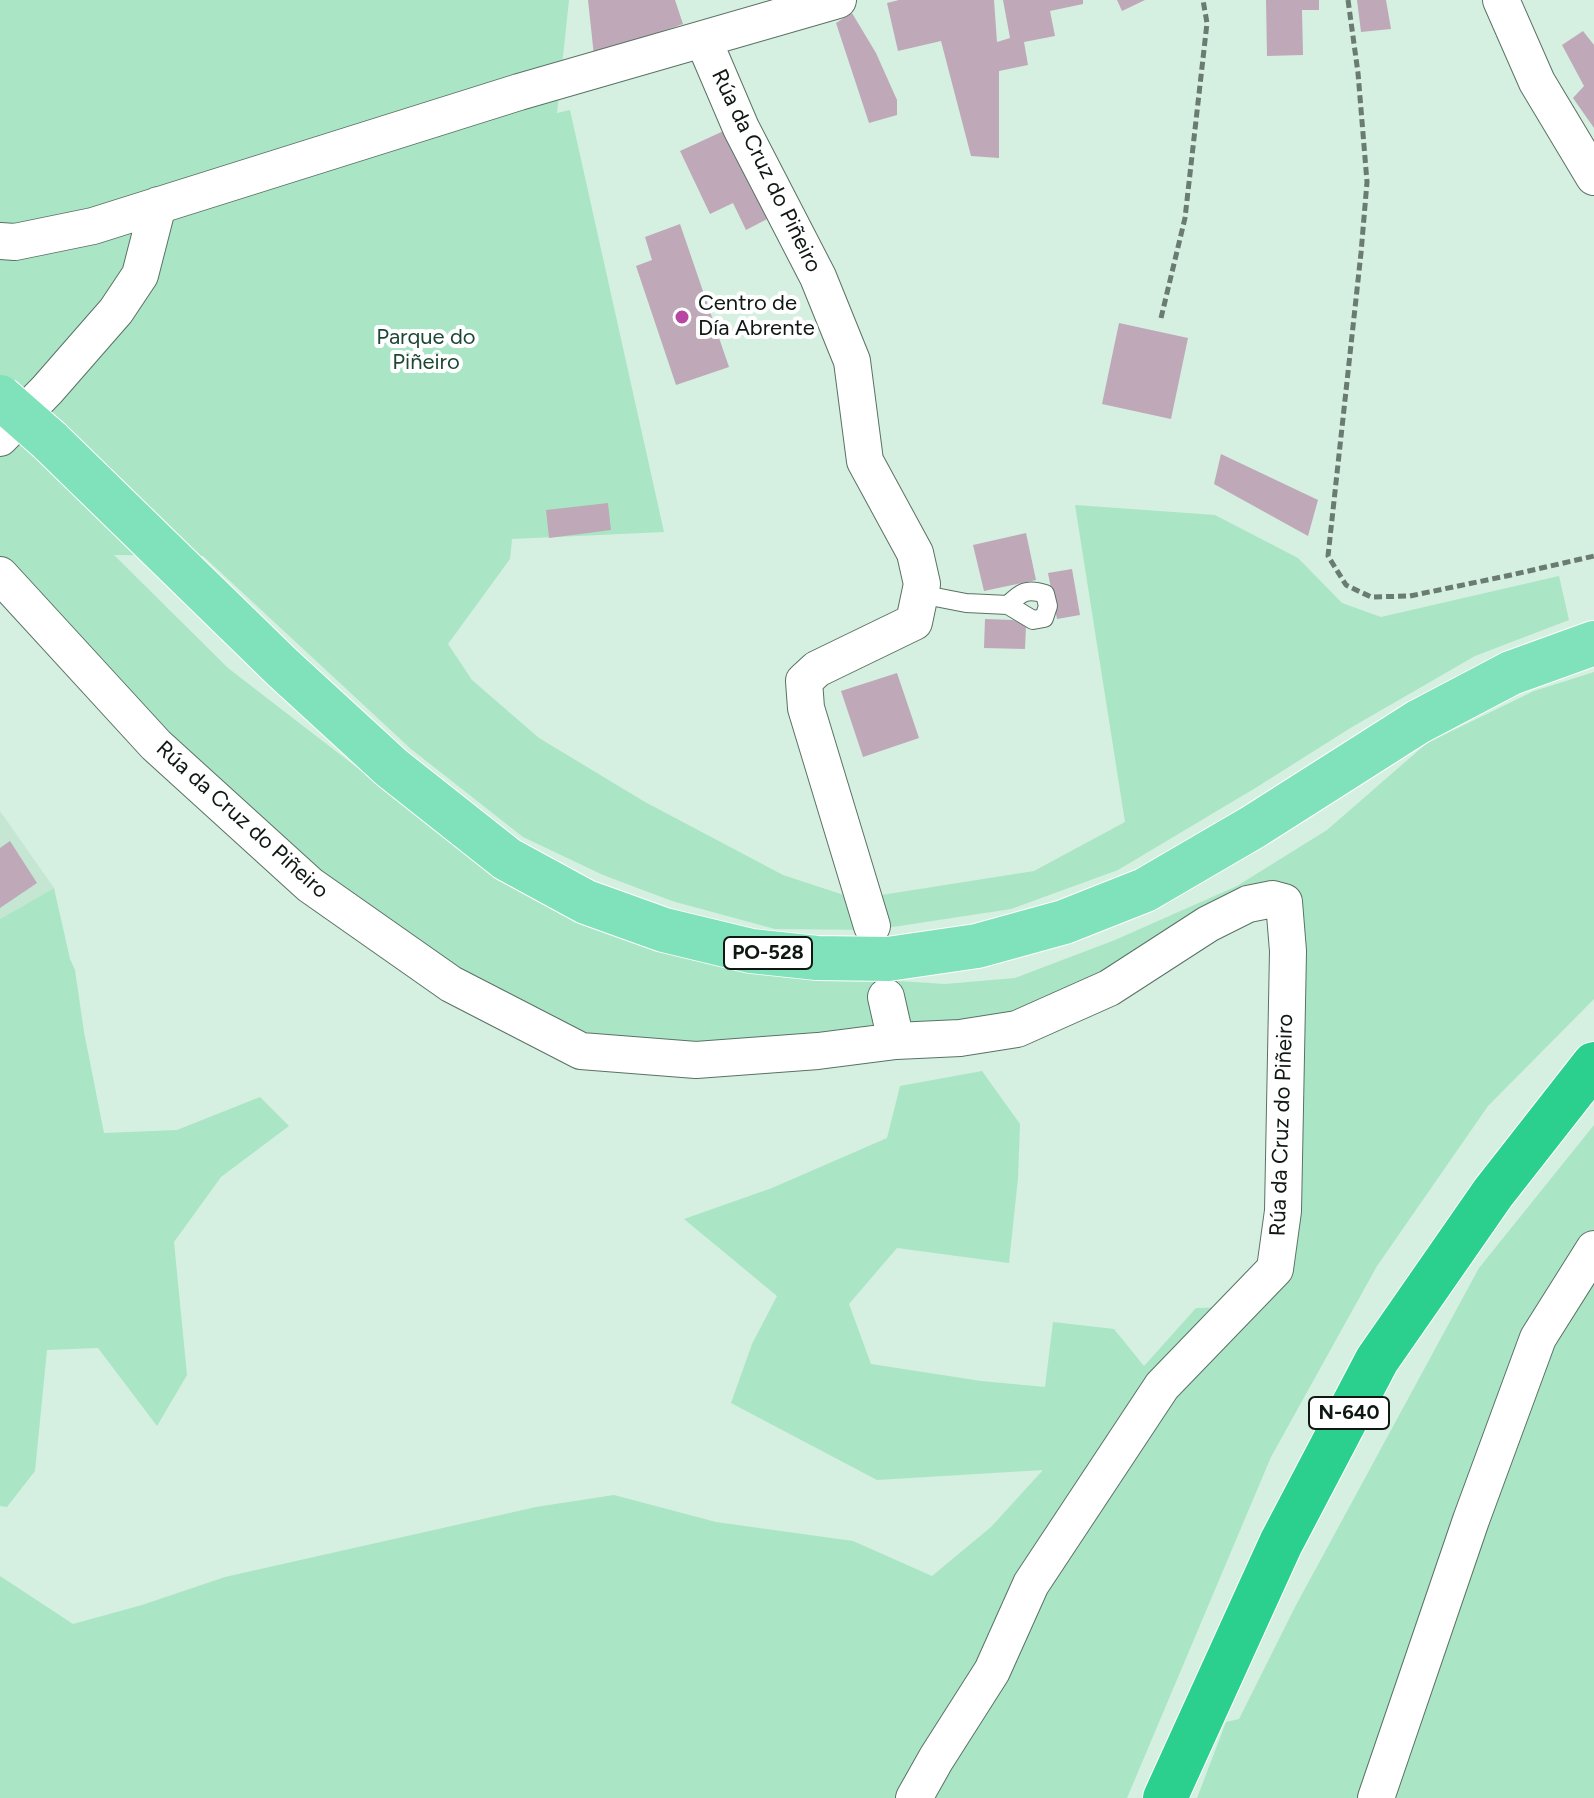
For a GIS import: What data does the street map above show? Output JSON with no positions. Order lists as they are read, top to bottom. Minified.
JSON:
{"streets":{"highway":["N-640"],"main road":["PO-528"],"street":["Rúa da Cruz do Piñeiro"]},"parks":["Parque do Piñeiro"],"places":["Centro de Día Abrente"]}
